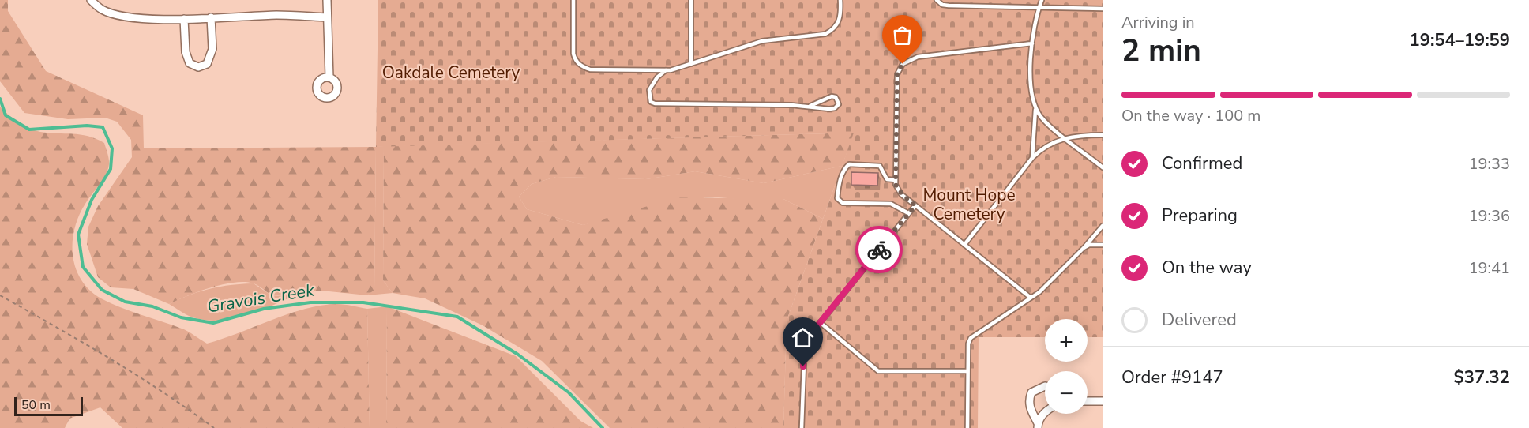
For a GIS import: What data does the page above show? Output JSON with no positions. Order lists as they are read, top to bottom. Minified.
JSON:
{"water":["Gravois Creek"],"parks":["Oakdale Cemetery","Mount Hope Cemetery"],"scale_bar":"50 m","page":{"heading":["2 min","Arriving in","19:54–19:59"],"panel":["Order #9147","$37.32"],"bar":"On the way · 100 m","list":[["Confirmed","19:33"],["Preparing","19:36"],["On the way","19:41"],"Delivered"],"map_buttons":["+","−"],"scale":"50 m"}}
